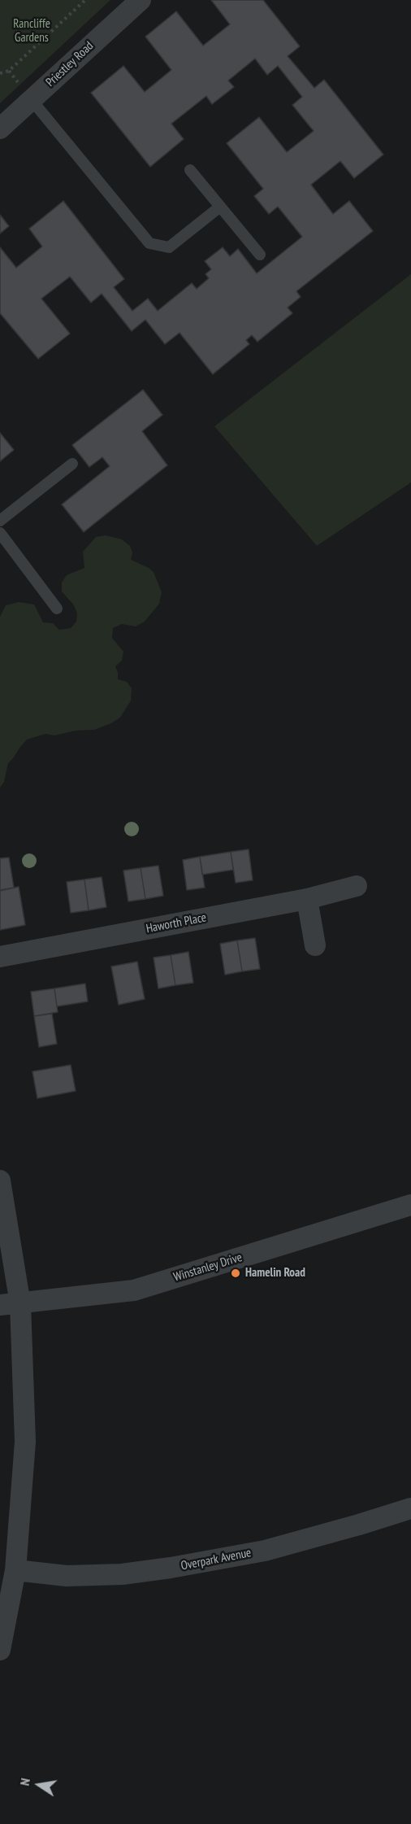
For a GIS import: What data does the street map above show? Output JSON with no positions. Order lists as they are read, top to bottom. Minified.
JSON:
{"streets":{"street":["Priestley Road","Haworth Place","Winstanley Drive","Overpark Avenue"]},"parks":["Rancliffe Gardens"],"places":["Hamelin Road"],"north":"left"}
